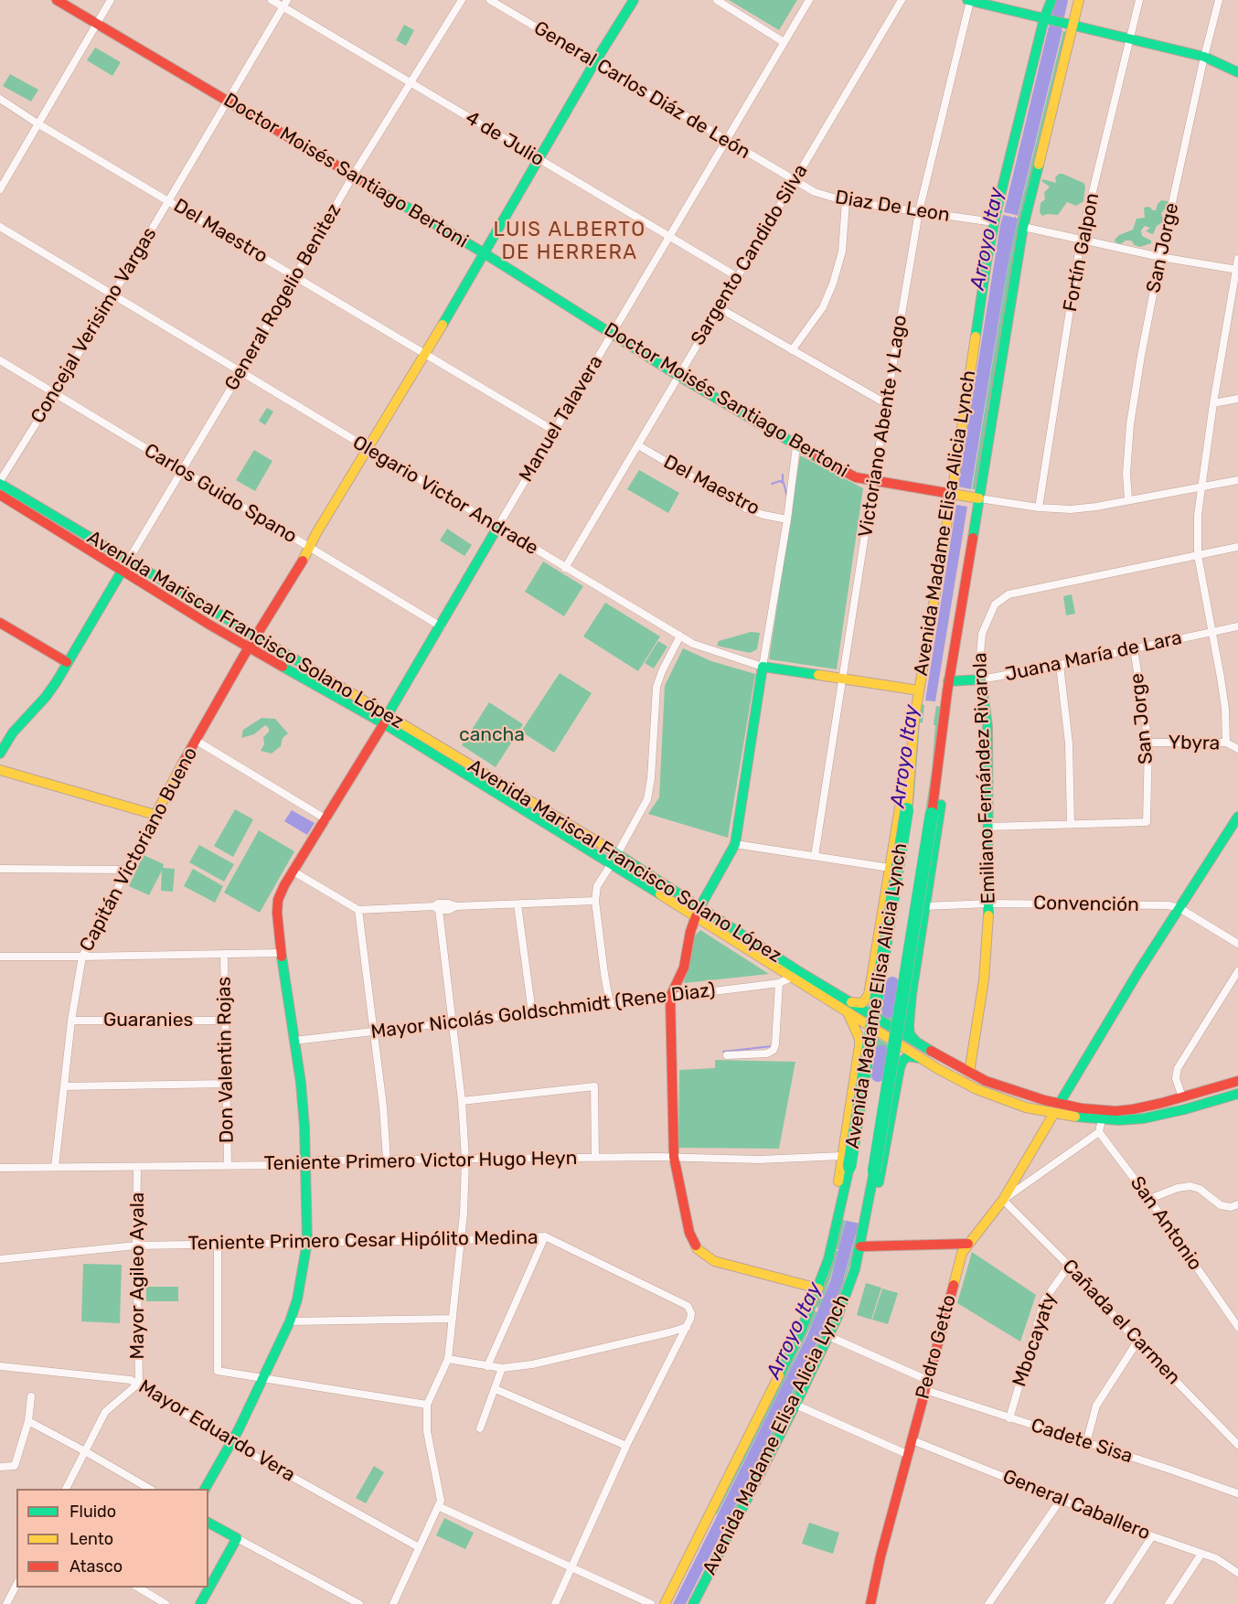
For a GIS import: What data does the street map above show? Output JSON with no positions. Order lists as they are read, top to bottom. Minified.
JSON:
{"streets":{"main road":["Doctor Moisés Santiago Bertoni","Manuel Talavera","Olegario Victor Andrade","Avenida Madame Elisa Alicia Lynch","Avenida Mariscal Francisco Solano López","Juana María de Lara","Emiliano Fernández Rivarola","Capitán Victoriano Bueno","Pedro Getto"],"street":["General Carlos Diáz de León","4 de Julio","Diaz De Leon","Del Maestro","San Jorge","Fortín Galpon","Sargento Candido Silva","General Rogelio Benitez","Concejal Verisimo Vargas","Victoriano Abente y Lago","Carlos Guido Spano","Ybyra","Convención","Mayor Nicolás Goldschmidt (Rene Diaz)","Guaranies","Don Valentin Rojas","Teniente Primero Victor Hugo Heyn","San Antonio","Teniente Primero Cesar Hipólito Medina","Mayor Agileo Ayala","Cañada el Carmen","Mbocayaty","Mayor Eduardo Vera","Cadete Sisa","General Caballero"]},"crossings":[["General Carlos Diáz de León","Diaz De Leon"],["General Carlos Diáz de León","Sargento Candido Silva"],["General Carlos Diáz de León","Manuel Talavera"],["General Carlos Diáz de León","Capitán Victoriano Bueno"],["4 de Julio","Sargento Candido Silva"],["4 de Julio","General Rogelio Benitez"],["4 de Julio","Concejal Verisimo Vargas"],["4 de Julio","Manuel Talavera"],["4 de Julio","Capitán Victoriano Bueno"],["Doctor Moisés Santiago Bertoni","Sargento Candido Silva"],["Doctor Moisés Santiago Bertoni","General Rogelio Benitez"],["Doctor Moisés Santiago Bertoni","Concejal Verisimo Vargas"],["Doctor Moisés Santiago Bertoni","Manuel Talavera"],["Doctor Moisés Santiago Bertoni","Victoriano Abente y Lago"],["Doctor Moisés Santiago Bertoni","Avenida Madame Elisa Alicia Lynch"],["Doctor Moisés Santiago Bertoni","Capitán Victoriano Bueno"],["Diaz De Leon","Sargento Candido Silva"],["Diaz De Leon","Victoriano Abente y Lago"],["Diaz De Leon","Avenida Madame Elisa Alicia Lynch"],["Del Maestro","Sargento Candido Silva"],["Del Maestro","General Rogelio Benitez"],["Del Maestro","Concejal Verisimo Vargas"],["Del Maestro","Manuel Talavera"],["Del Maestro","Capitán Victoriano Bueno"],["San Jorge","Juana María de Lara"],["San Jorge","Ybyra"],["Sargento Candido Silva","Olegario Victor Andrade"],["General Rogelio Benitez","Carlos Guido Spano"],["General Rogelio Benitez","Olegario Victor Andrade"],["General Rogelio Benitez","Avenida Mariscal Francisco Solano López"],["Concejal Verisimo Vargas","Carlos Guido Spano"],["Concejal Verisimo Vargas","Olegario Victor Andrade"],["Concejal Verisimo Vargas","Avenida Mariscal Francisco Solano López"],["Manuel Talavera","Carlos Guido Spano"],["Manuel Talavera","Olegario Victor Andrade"],["Manuel Talavera","Avenida Mariscal Francisco Solano López"],["Manuel Talavera","Mayor Nicolás Goldschmidt (Rene Diaz)"],["Manuel Talavera","Teniente Primero Victor Hugo Heyn"],["Manuel Talavera","Teniente Primero Cesar Hipólito Medina"],["Manuel Talavera","Mayor Eduardo Vera"],["Victoriano Abente y Lago","Olegario Victor Andrade"],["Carlos Guido Spano","Capitán Victoriano Bueno"],["Olegario Victor Andrade","Avenida Madame Elisa Alicia Lynch"],["Olegario Victor Andrade","Capitán Victoriano Bueno"],["Avenida Madame Elisa Alicia Lynch","Juana María de Lara"],["Avenida Madame Elisa Alicia Lynch","Cadete Sisa"],["Avenida Mariscal Francisco Solano López","Emiliano Fernández Rivarola"],["Avenida Mariscal Francisco Solano López","Capitán Victoriano Bueno"],["Avenida Mariscal Francisco Solano López","Mayor Nicolás Goldschmidt (Rene Diaz)"],["Avenida Mariscal Francisco Solano López","Pedro Getto"],["Juana María de Lara","Emiliano Fernández Rivarola"],["Emiliano Fernández Rivarola","Convención"],["Capitán Victoriano Bueno","Guaranies"],["Capitán Victoriano Bueno","Teniente Primero Victor Hugo Heyn"],["Convención","Pedro Getto"],["Guaranies","Don Valentin Rojas"],["Don Valentin Rojas","Teniente Primero Victor Hugo Heyn"],["Teniente Primero Victor Hugo Heyn","Mayor Agileo Ayala"],["Teniente Primero Cesar Hipólito Medina","Mayor Agileo Ayala"],["Mayor Agileo Ayala","Mayor Eduardo Vera"],["Cañada el Carmen","Mbocayaty"],["Cañada el Carmen","Pedro Getto"],["Mbocayaty","Cadete Sisa"],["Pedro Getto","Cadete Sisa"],["Pedro Getto","General Caballero"]],"districts":["LUIS ALBERTO DE HERRERA"],"water":["Arroyo Itay"],"parks":["cancha"],"legend":["Fluido","Lento","Atasco"]}
